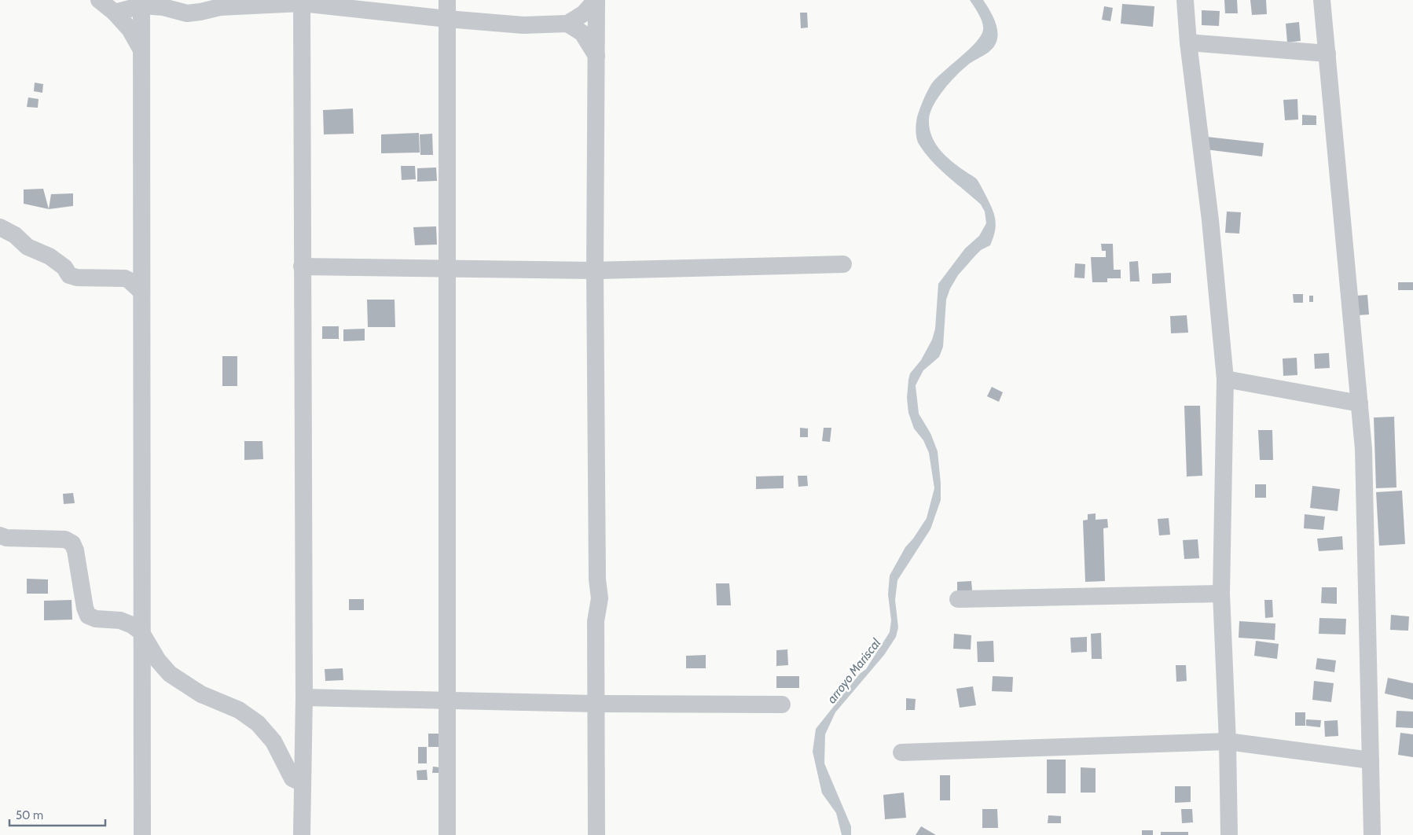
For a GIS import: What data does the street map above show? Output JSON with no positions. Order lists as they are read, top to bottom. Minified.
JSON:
{"water":["arroyo Mariscal"],"scale_bar":"50 m"}
